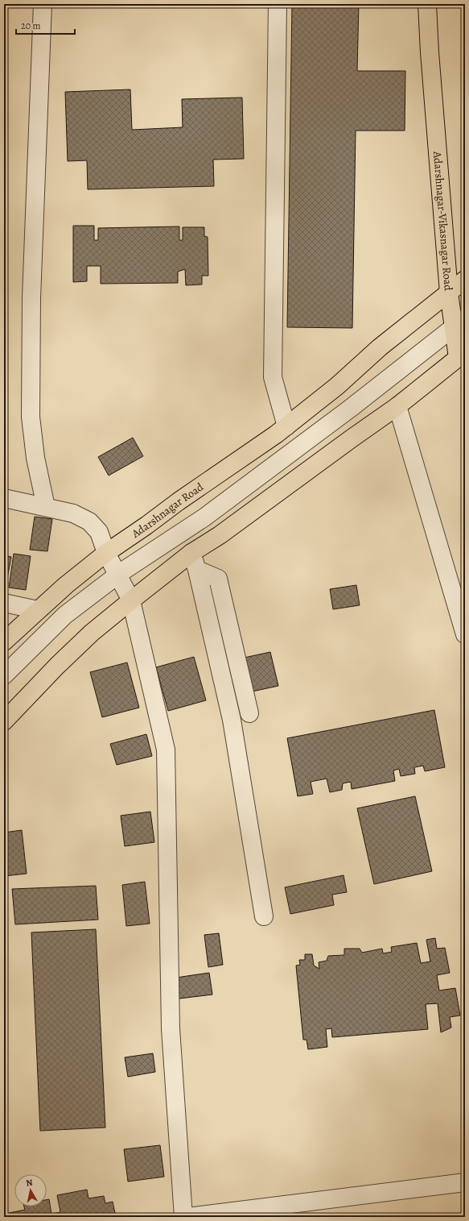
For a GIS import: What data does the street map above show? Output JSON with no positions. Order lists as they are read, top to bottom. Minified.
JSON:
{"streets":{"main road":["Adarshnagar-Vikasnagar Road","Adarshnagar Road"]},"crossings":[["Adarshnagar-Vikasnagar Road","Adarshnagar Road"]],"scale_bar":"20 m","north":"top"}
